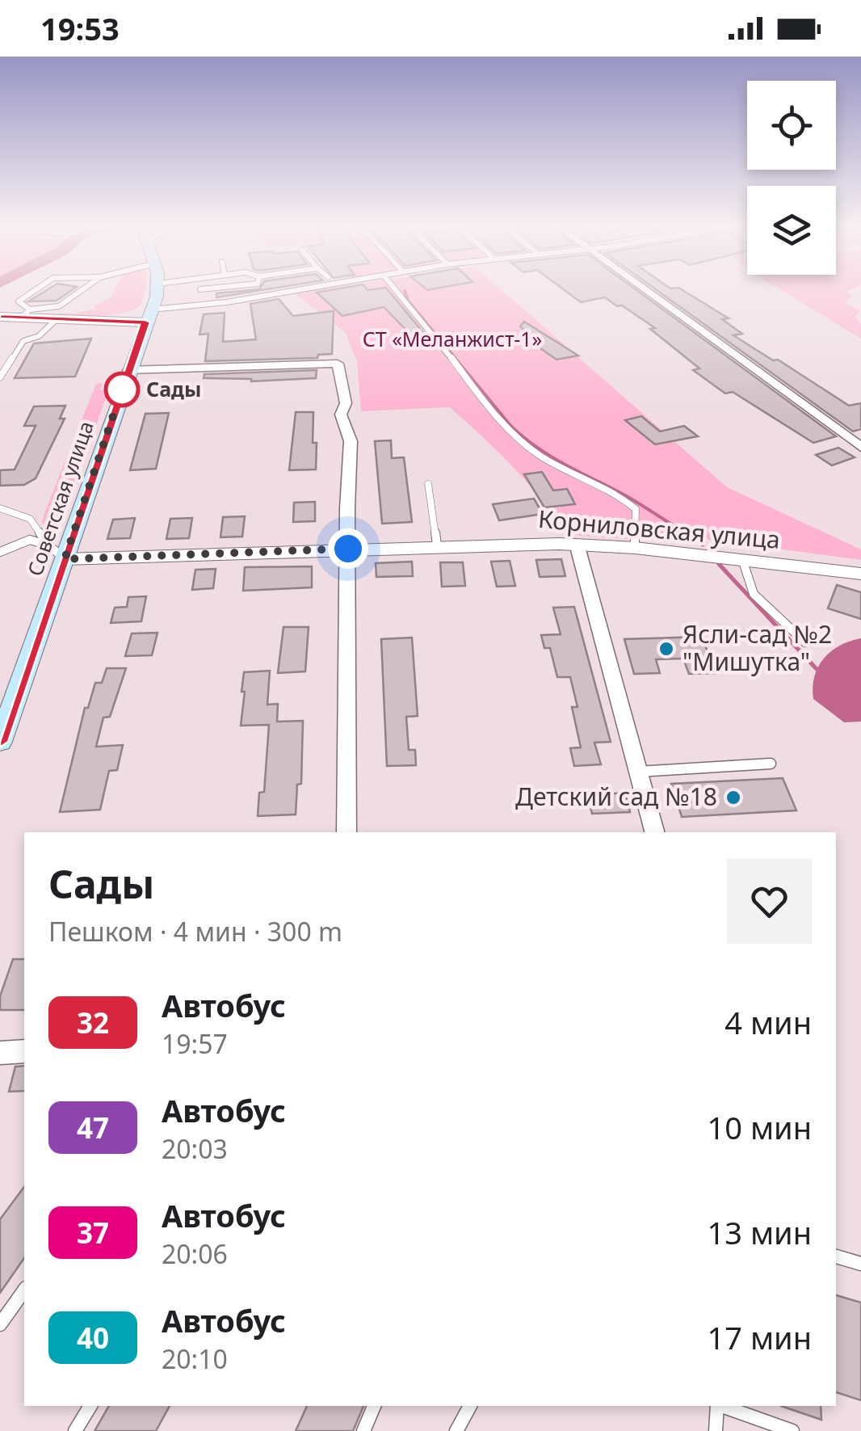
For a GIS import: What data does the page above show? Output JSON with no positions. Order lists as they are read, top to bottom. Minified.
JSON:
{"streets":{"main road":["Советская улица"],"street":["Корниловская улица"]},"crossings":[["Советская улица","Корниловская улица"]],"parks":["СТ «Меланжист-1»"],"places":["Сады","Ясли-сад №2 \"Мишутка\"","Детский сад №18"],"lines":["bus line 32"],"page":{"status":"19:53","heading":["Сады","Пешком · 4 мин · 300 m"],"list":[{"mark":"32","name":"Автобус","note":"19:57","value":"4 мин"},{"mark":"47","name":"Автобус","note":"20:03","value":"10 мин"},{"mark":"37","name":"Автобус","note":"20:06","value":"13 мин"},{"mark":"40","name":"Автобус","note":"20:10","value":"17 мин"}]}}
